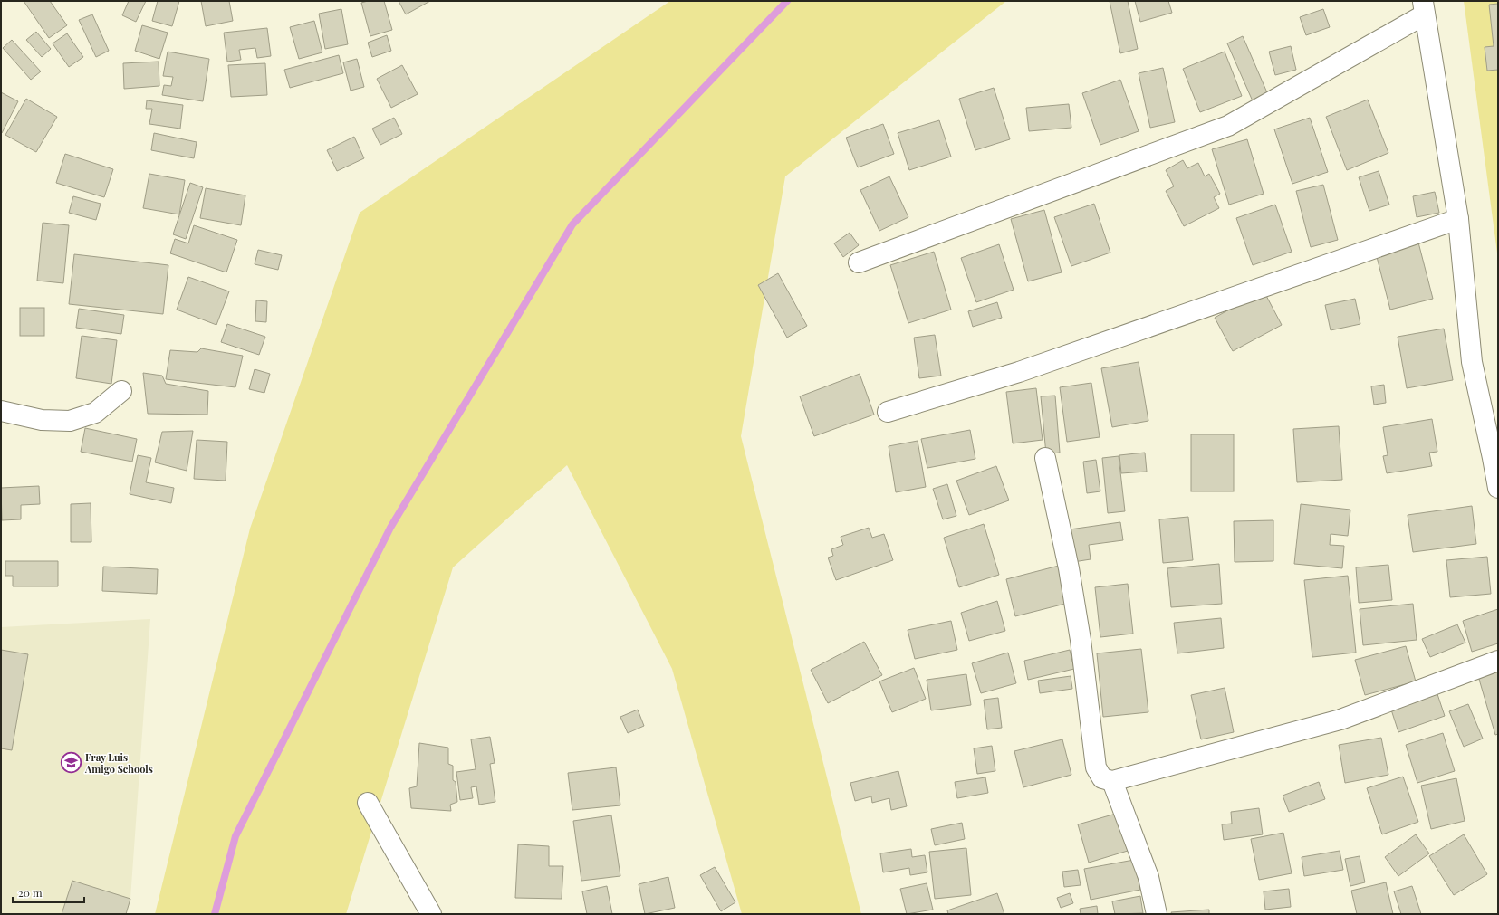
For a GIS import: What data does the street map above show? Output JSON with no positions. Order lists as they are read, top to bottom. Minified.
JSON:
{"places":{"school or university":["Fray Luis Amigo Schools"]},"scale_bar":"20 m"}
